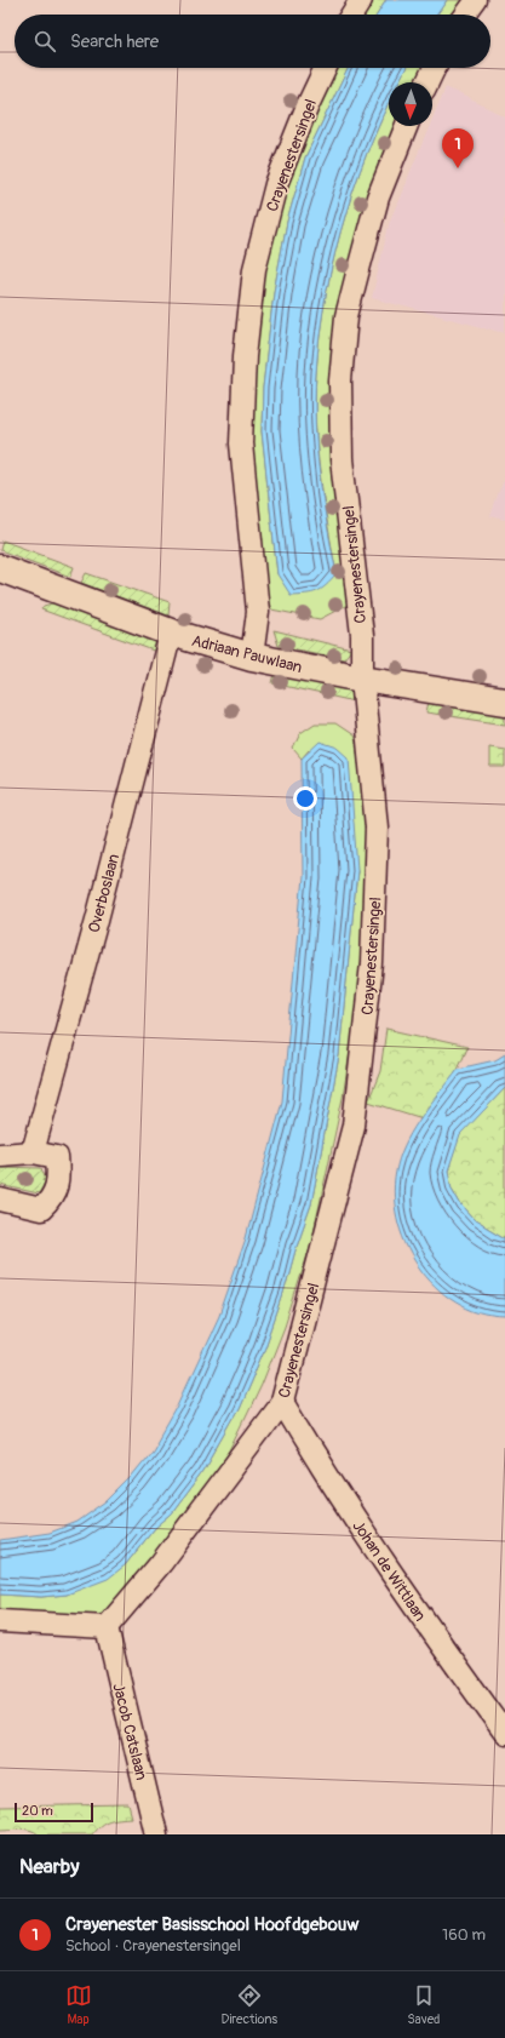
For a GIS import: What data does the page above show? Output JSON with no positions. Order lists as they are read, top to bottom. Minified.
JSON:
{"streets":{"street":["Crayenestersingel","Adriaan Pauwlaan","Overboslaan","Johan de Wittlaan","Jacob Catslaan"]},"crossings":[["Crayenestersingel","Adriaan Pauwlaan"],["Crayenestersingel","Johan de Wittlaan"],["Crayenestersingel","Jacob Catslaan"],["Adriaan Pauwlaan","Overboslaan"]],"scale_bar":"20 m","north":"bottom","page":{"search":"Search here","pins":"1","scale":"20 m","heading":"Nearby","list":[{"mark":"1","name":"Crayenester Basisschool Hoofdgebouw","note":"School · Crayenestersingel","value":"160 m"}],"nav":["Map","Directions","Saved"]}}
